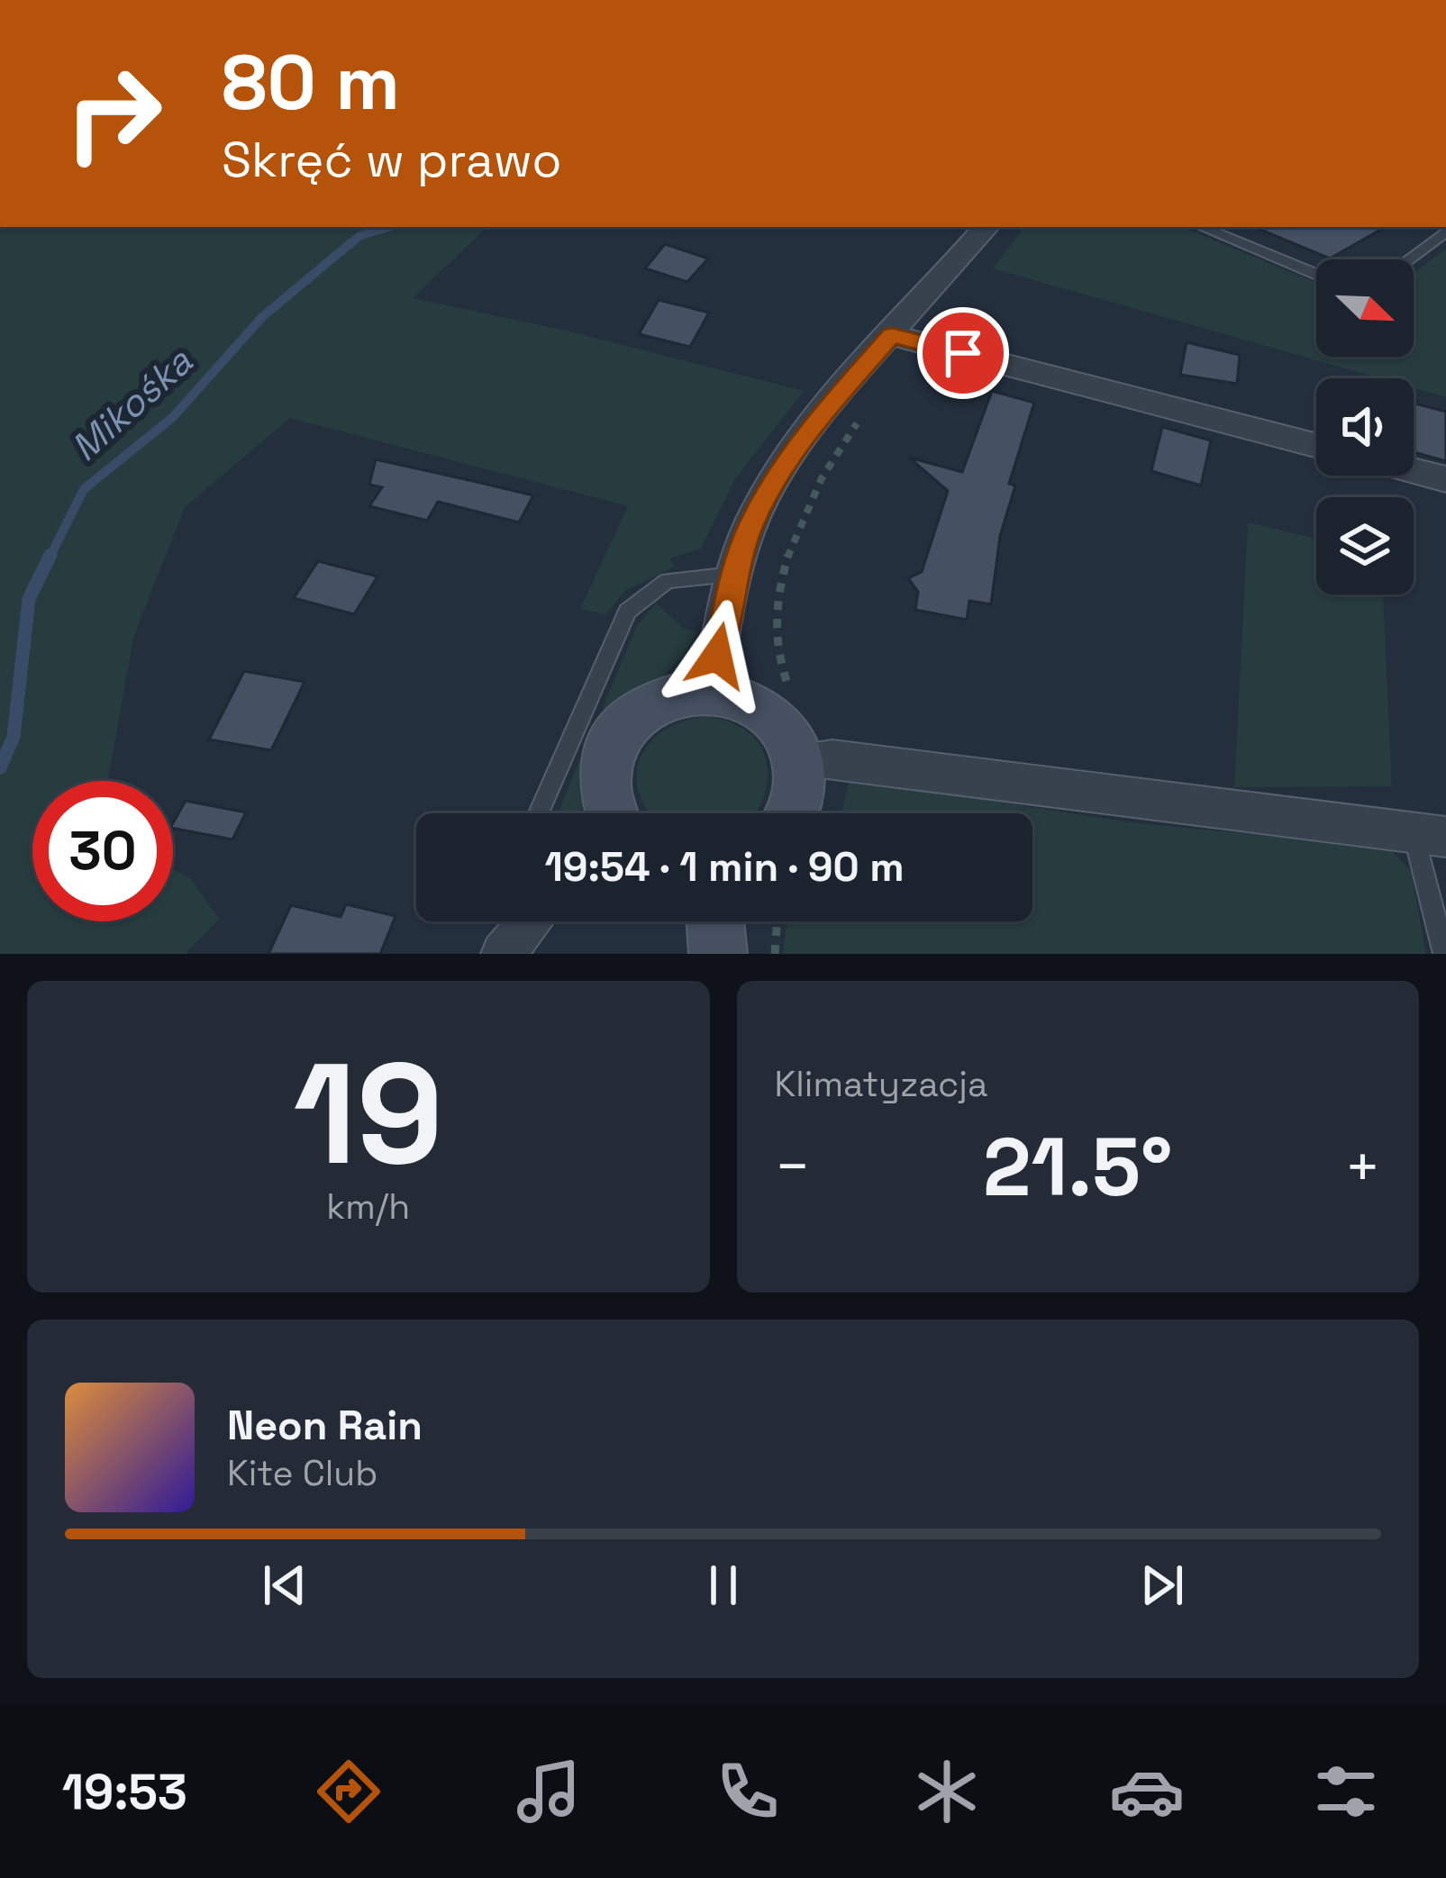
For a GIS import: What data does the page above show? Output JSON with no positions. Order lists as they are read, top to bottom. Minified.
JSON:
{"water":["Mikośka"],"north":"bottom right","page":{"turn":["80 m","Skręć w prawo"],"limit":"30","trip":"19:54 · 1 min · 90 m","tile":[["19","km/h"],"Klimatyzacja"],"heat":["−","21.5°","+"],"song":["Neon Rain","Kite Club"],"tabs":"19:53"}}
